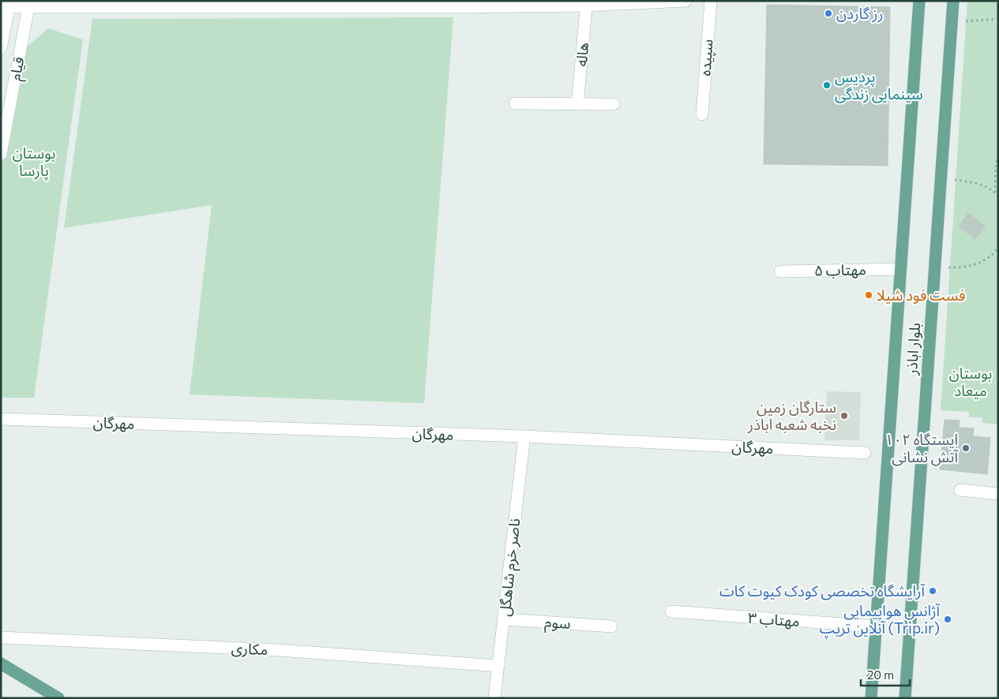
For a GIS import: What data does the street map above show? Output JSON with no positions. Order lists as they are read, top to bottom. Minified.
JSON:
{"streets":{"main road":["بلوار اباذر"],"street":["هاله","سپیده","قیام","مهتاب ۵","مهرگان","ناصر خرم شاهگل","مهتاب ۳","سوم","مکاری"]},"crossings":[["مهتاب ۵","بلوار اباذر"],["بلوار اباذر","مهتاب ۳"],["مهرگان","ناصر خرم شاهگل"],["ناصر خرم شاهگل","سوم"],["ناصر خرم شاهگل","مکاری"]],"parks":["بوستان پارسا","بوستان میعاد"],"places":["رز گاردن","پردیس سینمایی زندگی","فست فود شیلا","ستارگان زمین نخبه شعبه اباذر","ایستگاه ۱۰۲ آتش نشانی","آرایشگاه تخصصی کودک کیوت کات","آژانس هواپیمایی آنلاین تریپ (Trip.ir)"],"scale_bar":"20 m"}
